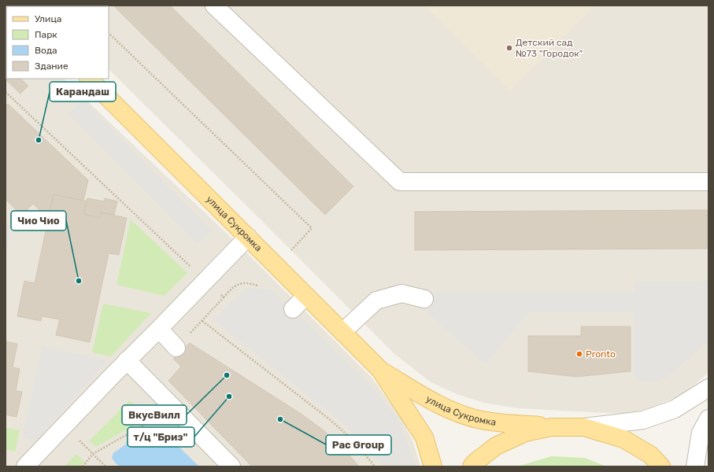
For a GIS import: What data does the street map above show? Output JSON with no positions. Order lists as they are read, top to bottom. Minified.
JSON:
{"streets":{"main road":["улица Сукромка"]},"places":["Детский сад №73 \"Городок\"","Карандаш","Чио Чио","Pronto","ВкусВилл","т/ц \"Бриз\"","Pac Group"],"legend":["Улица","Парк","Вода","Здание"]}
